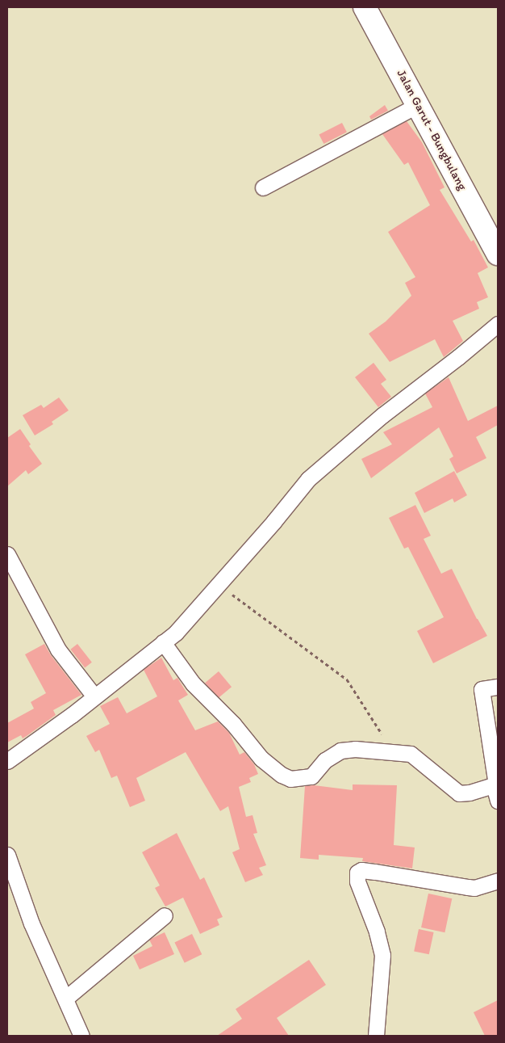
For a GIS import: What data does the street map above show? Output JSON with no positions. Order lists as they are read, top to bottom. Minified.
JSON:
{"streets":{"main road":["Jalan Garut - Bungbulang"]}}
